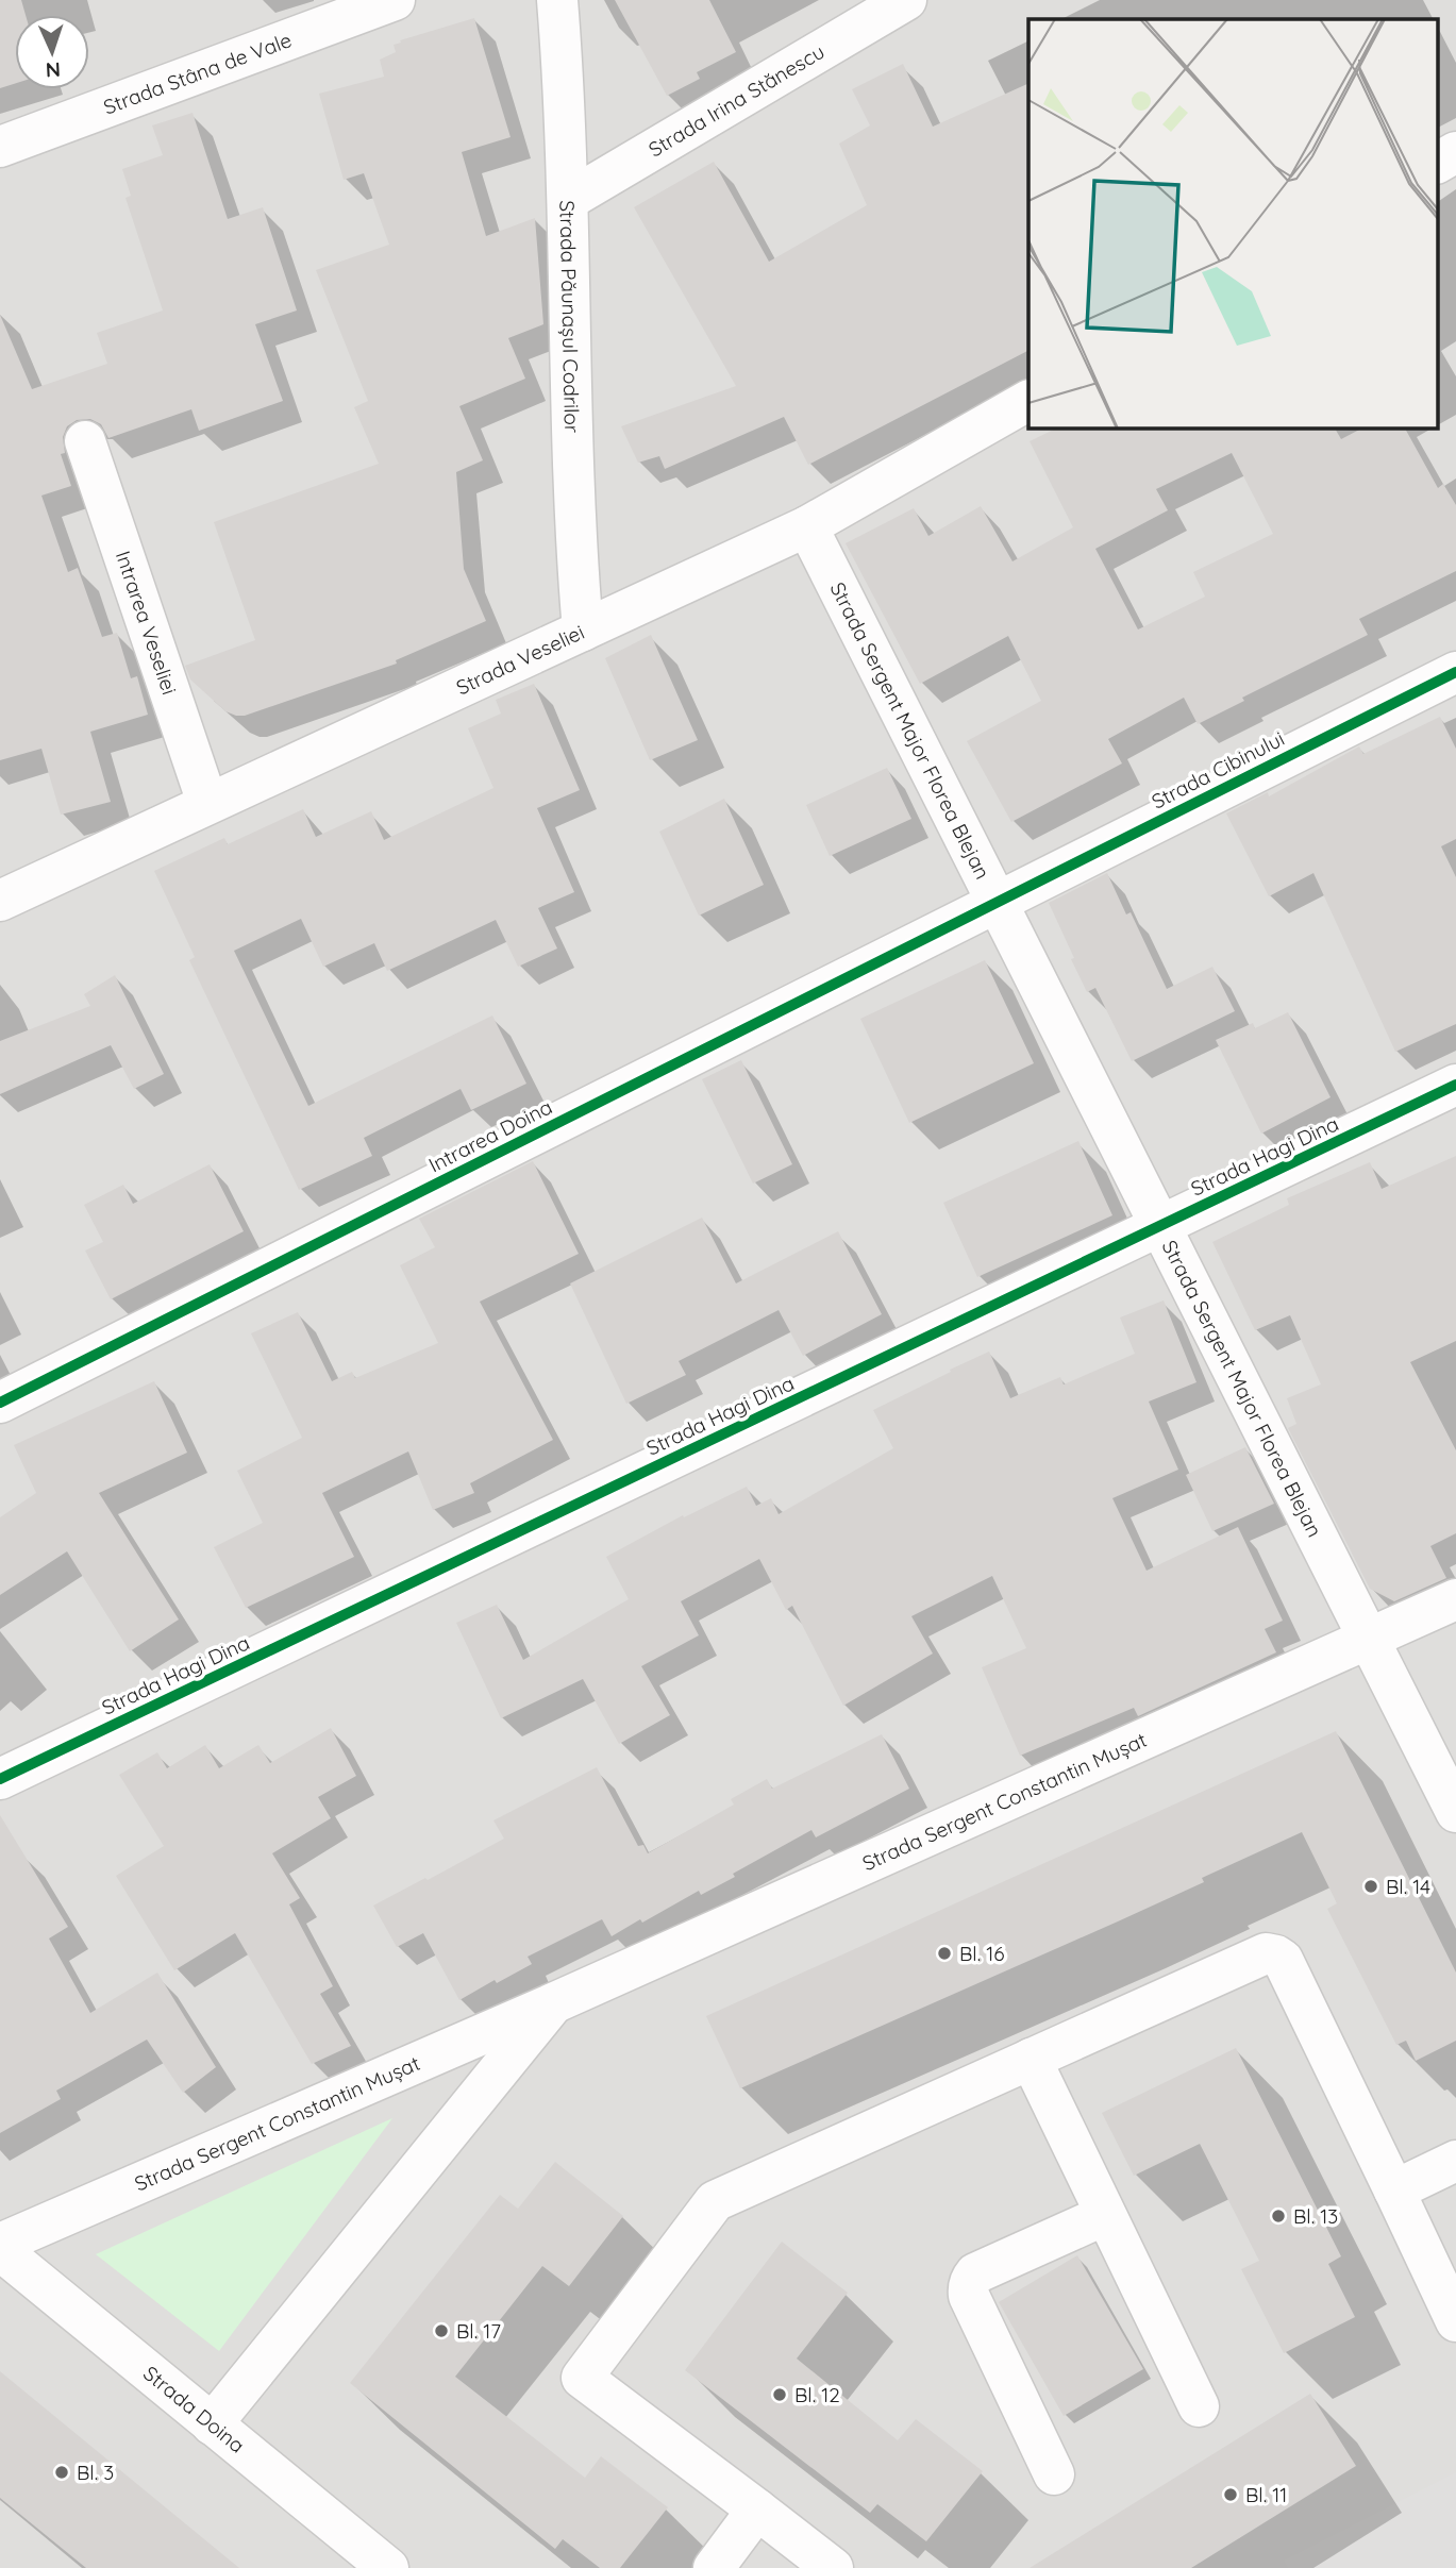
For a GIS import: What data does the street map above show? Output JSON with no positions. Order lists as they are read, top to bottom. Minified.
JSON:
{"streets":{"street":["Strada Stâna de Vale","Strada Irina Stănescu","Strada Păunașul Codrilor","Intrarea Veseliei","Strada Veseliei","Strada Sergent Major Florea Blejan","Strada Cibinului","Intrarea Doina","Strada Hagi Dina","Strada Sergent Constantin Mușat","Strada Doina"]},"crossings":[["Strada Irina Stănescu","Strada Păunașul Codrilor"],["Strada Păunașul Codrilor","Strada Veseliei"],["Intrarea Veseliei","Strada Veseliei"],["Strada Veseliei","Strada Sergent Major Florea Blejan"],["Strada Sergent Major Florea Blejan","Strada Cibinului"],["Strada Sergent Major Florea Blejan","Intrarea Doina"],["Strada Sergent Major Florea Blejan","Strada Hagi Dina"],["Strada Sergent Major Florea Blejan","Strada Sergent Constantin Mușat"],["Strada Cibinului","Intrarea Doina"],["Strada Sergent Constantin Mușat","Strada Doina"]],"places":["Bl. 14","Bl. 16","Bl. 13","Bl. 17","Bl. 12","Bl. 3","Bl. 11"],"north":"bottom"}
